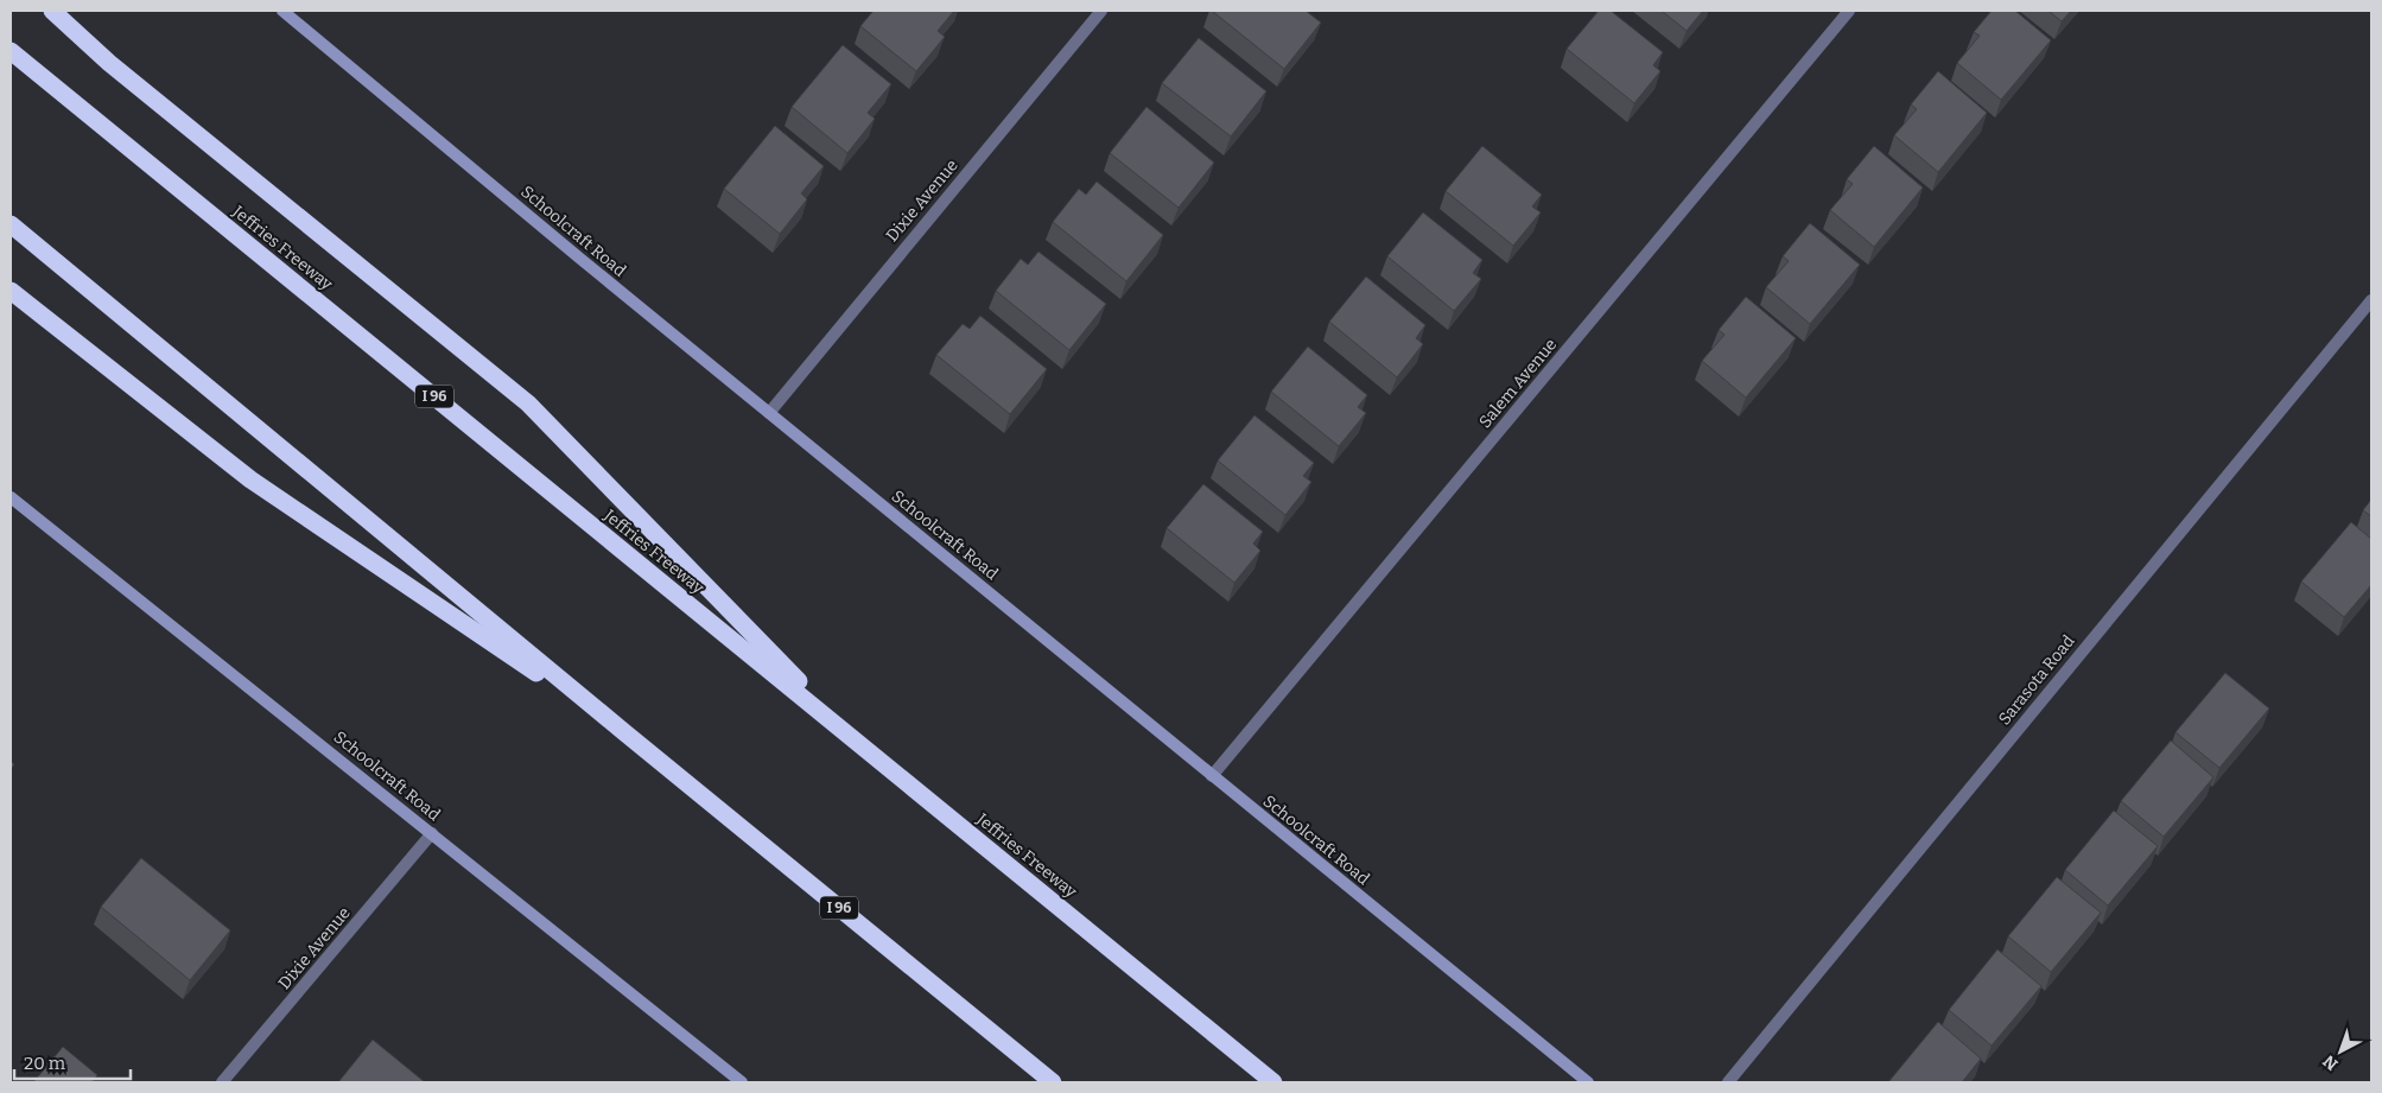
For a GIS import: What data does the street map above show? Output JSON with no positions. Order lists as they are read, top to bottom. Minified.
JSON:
{"streets":{"highway":["Jeffries Freeway","I 96"],"main road":["Schoolcraft Road"],"street":["Dixie Avenue","Salem Avenue","Sarasota Road"]},"crossings":[["Dixie Avenue","Schoolcraft Road"],["Schoolcraft Road","Salem Avenue"]],"scale_bar":"20 m","north":"bottom left"}
